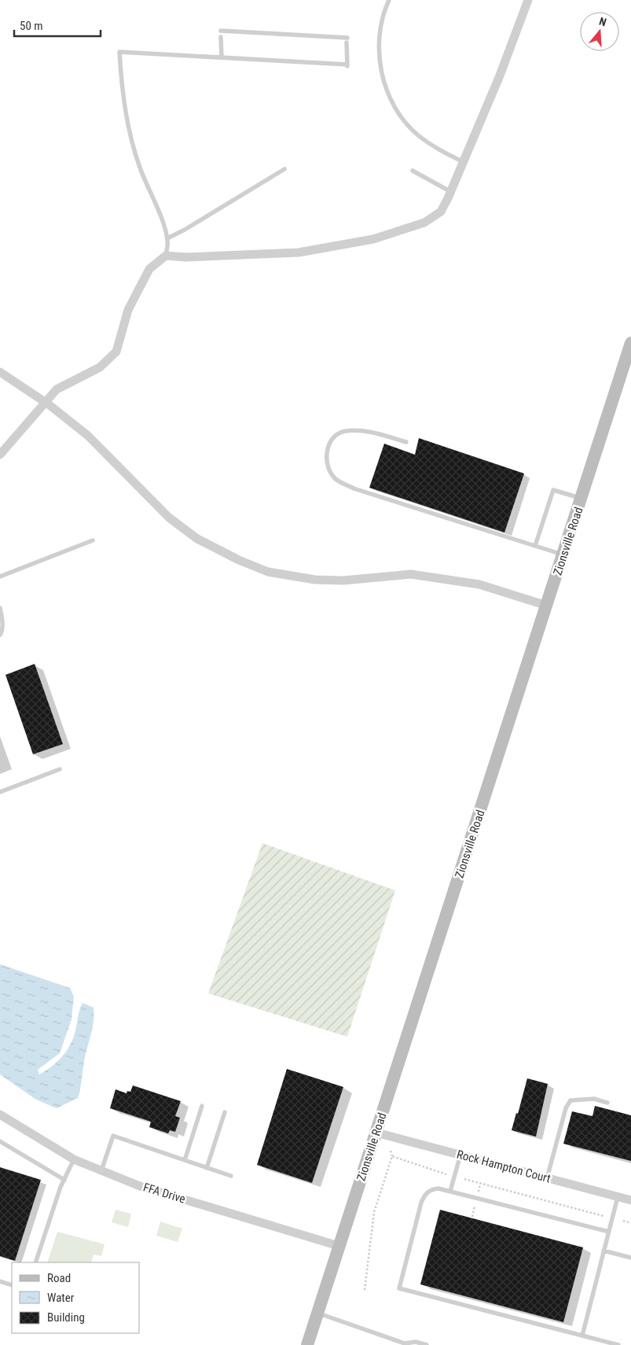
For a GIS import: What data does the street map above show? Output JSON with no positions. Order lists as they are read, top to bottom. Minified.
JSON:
{"streets":{"main road":["Zionsville Road"],"street":["Rock Hampton Court","FFA Drive"]},"crossings":[["Zionsville Road","Rock Hampton Court"],["Zionsville Road","FFA Drive"]],"legend":["Road","Water","Building"],"scale_bar":"50 m","north":"top"}
